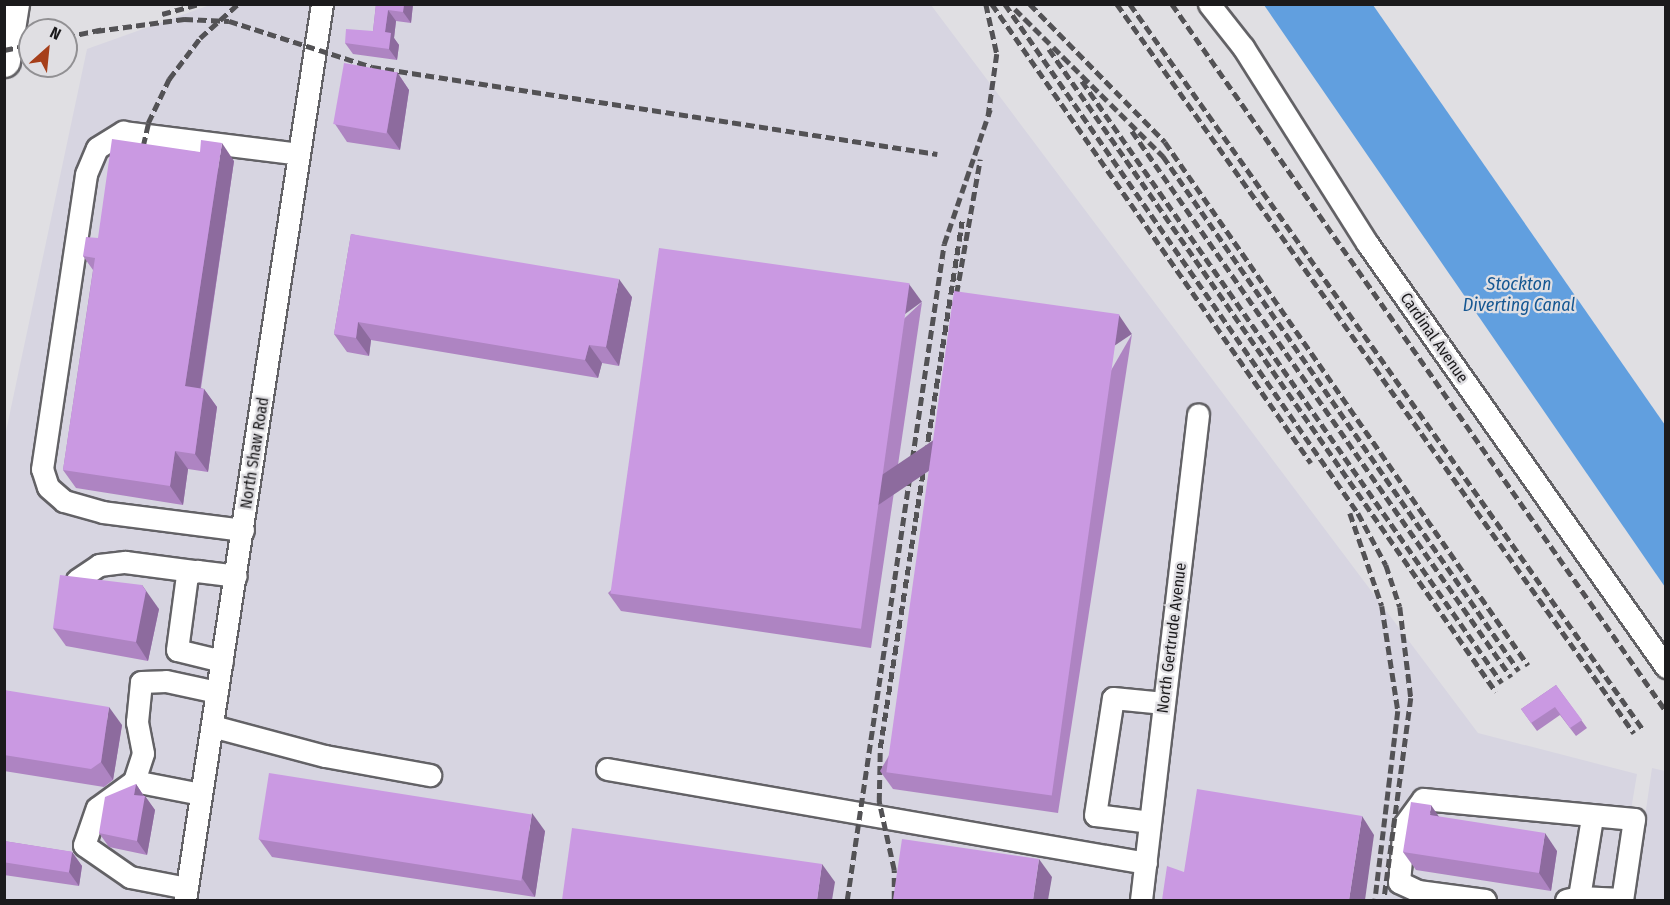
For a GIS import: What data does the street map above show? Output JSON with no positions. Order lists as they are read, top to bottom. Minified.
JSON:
{"streets":{"street":["Cardinal Avenue","North Shaw Road","North Gertrude Avenue"]},"water":["Stockton Diverting Canal"],"north":"top right"}
